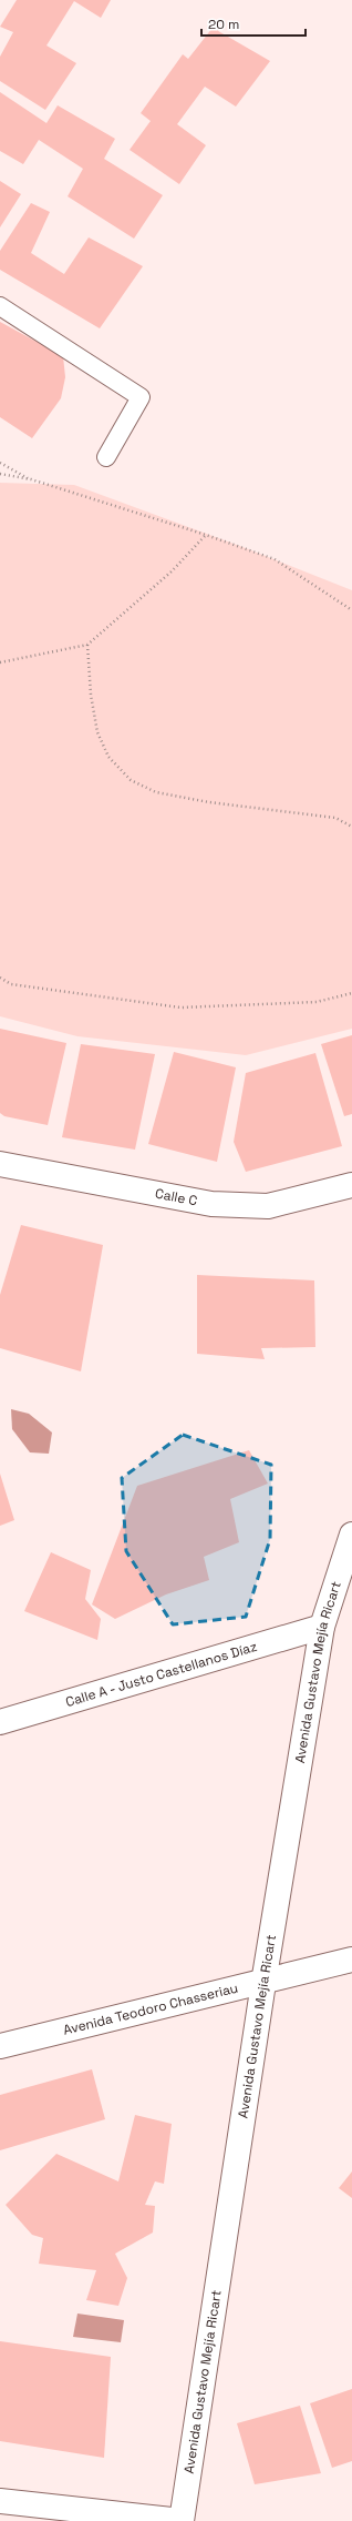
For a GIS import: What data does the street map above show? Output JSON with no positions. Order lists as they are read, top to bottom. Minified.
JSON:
{"streets":{"street":["Calle C","Avenida Gustavo Mejía Ricart","Calle A - Justo Castellanos Díaz","Avenida Teodoro Chasseriau"]},"crossings":[["Avenida Gustavo Mejía Ricart","Calle A - Justo Castellanos Díaz"],["Avenida Gustavo Mejía Ricart","Avenida Teodoro Chasseriau"]],"scale_bar":"20 m"}
